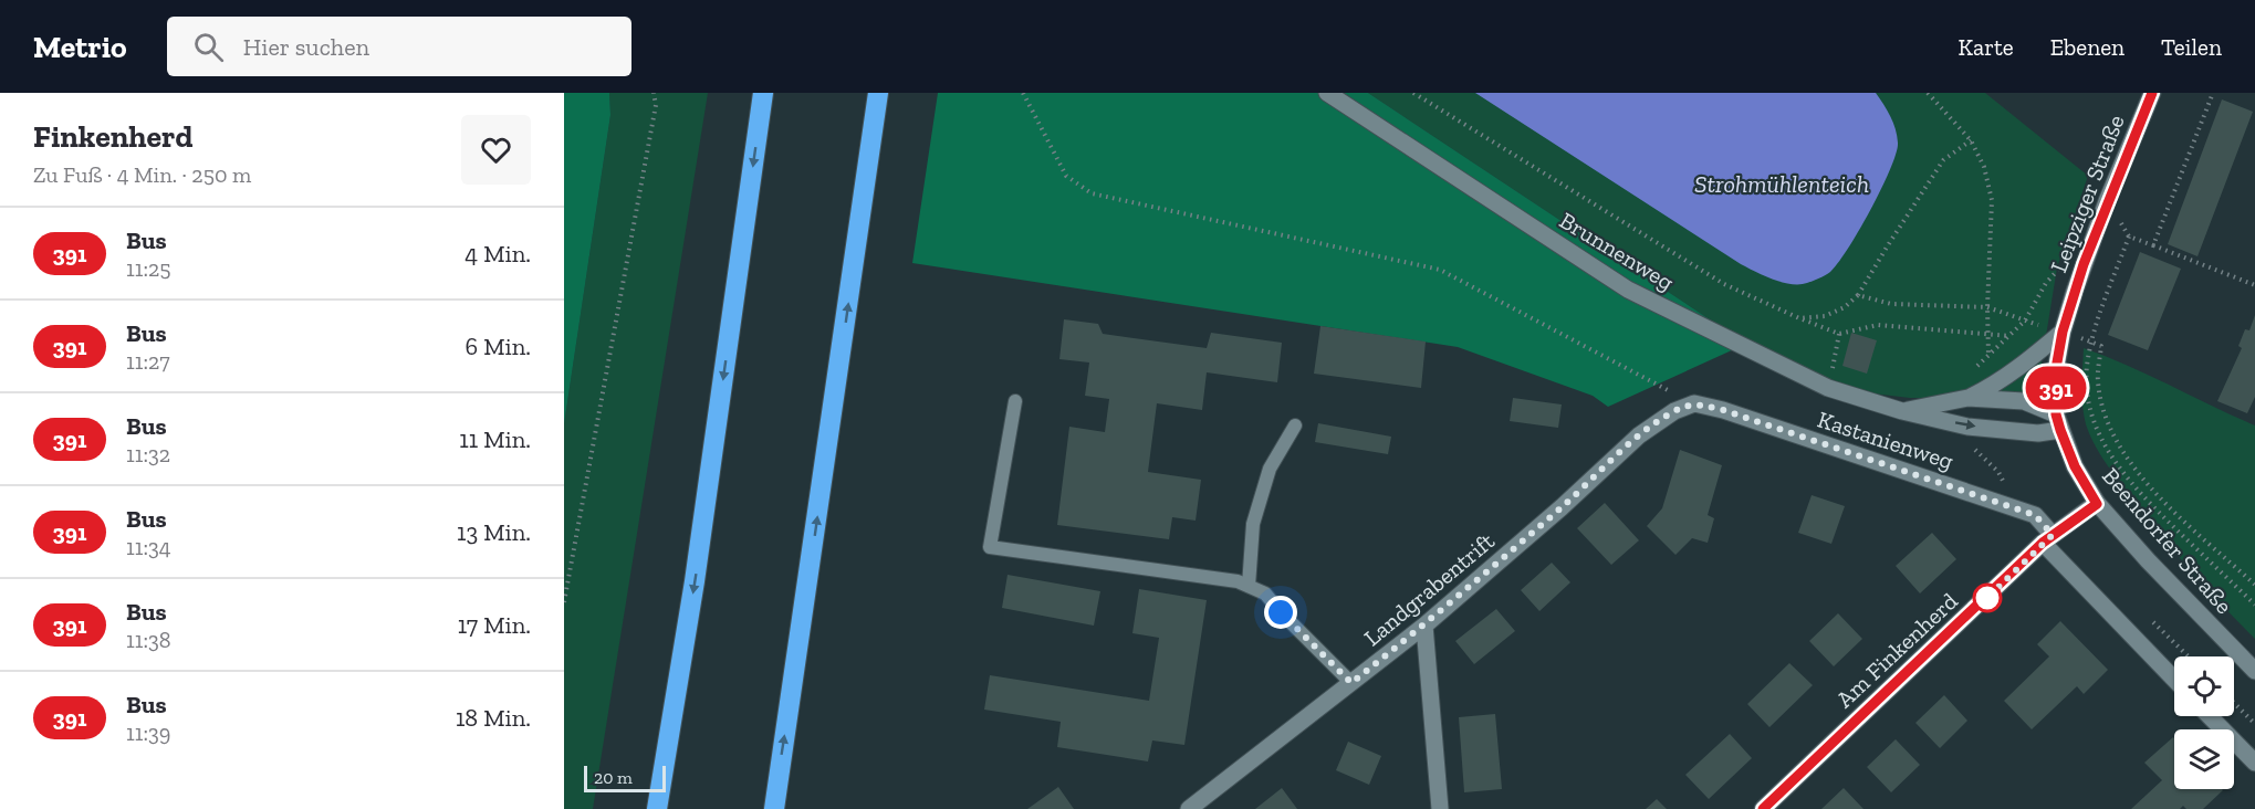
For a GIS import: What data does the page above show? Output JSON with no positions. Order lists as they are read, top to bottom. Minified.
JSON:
{"streets":{"street":["Leipziger Straße","Brunnenweg","Kastanienweg","Beendorfer Straße","Landgrabentrift","Am Finkenherd"]},"crossings":[["Leipziger Straße","Brunnenweg"],["Leipziger Straße","Beendorfer Straße"],["Brunnenweg","Beendorfer Straße"],["Kastanienweg","Landgrabentrift"],["Kastanienweg","Am Finkenherd"],["Beendorfer Straße","Am Finkenherd"]],"water":["Strohmühlenteich"],"lines":["bus line 391"],"scale_bar":"20 m","page":{"header":"Metrio","search":"Hier suchen","nav":["Karte","Ebenen","Teilen"],"heading":["Finkenherd","Zu Fuß · 4 Min. · 250 m"],"on_map":"391","list":[{"mark":"391","name":"Bus","note":"11:25","value":"4 Min."},{"mark":"391","name":"Bus","note":"11:27","value":"6 Min."},{"mark":"391","name":"Bus","note":"11:32","value":"11 Min."},{"mark":"391","name":"Bus","note":"11:34","value":"13 Min."},{"mark":"391","name":"Bus","note":"11:38","value":"17 Min."},{"mark":"391","name":"Bus","note":"11:39","value":"18 Min."}],"scale":"20 m"}}
